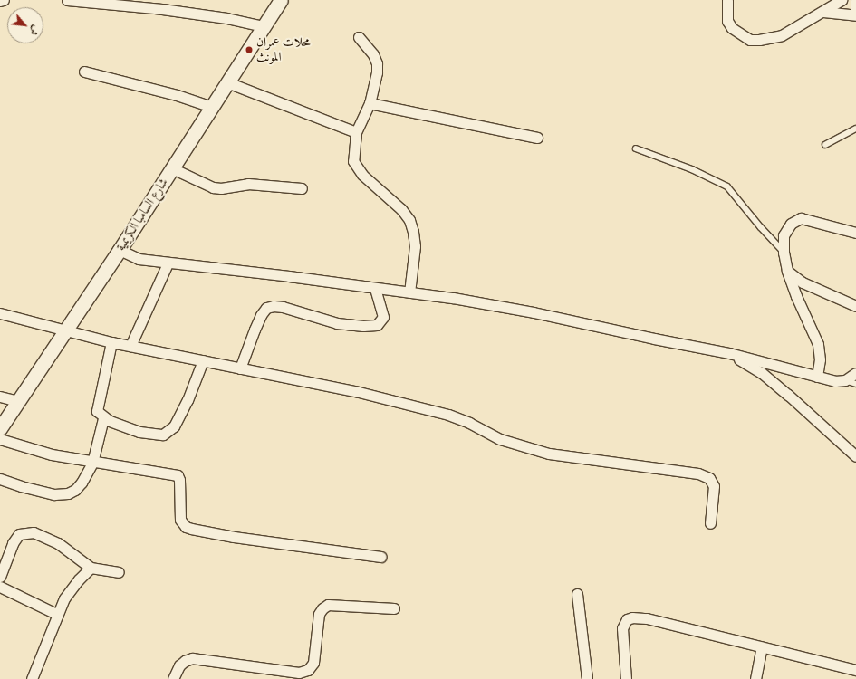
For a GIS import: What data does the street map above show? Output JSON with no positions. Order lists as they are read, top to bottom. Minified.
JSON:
{"streets":{"main road":["شارع السامبا الكريمية"]},"places":["محلات عمران المونث"],"north":"bottom right"}
